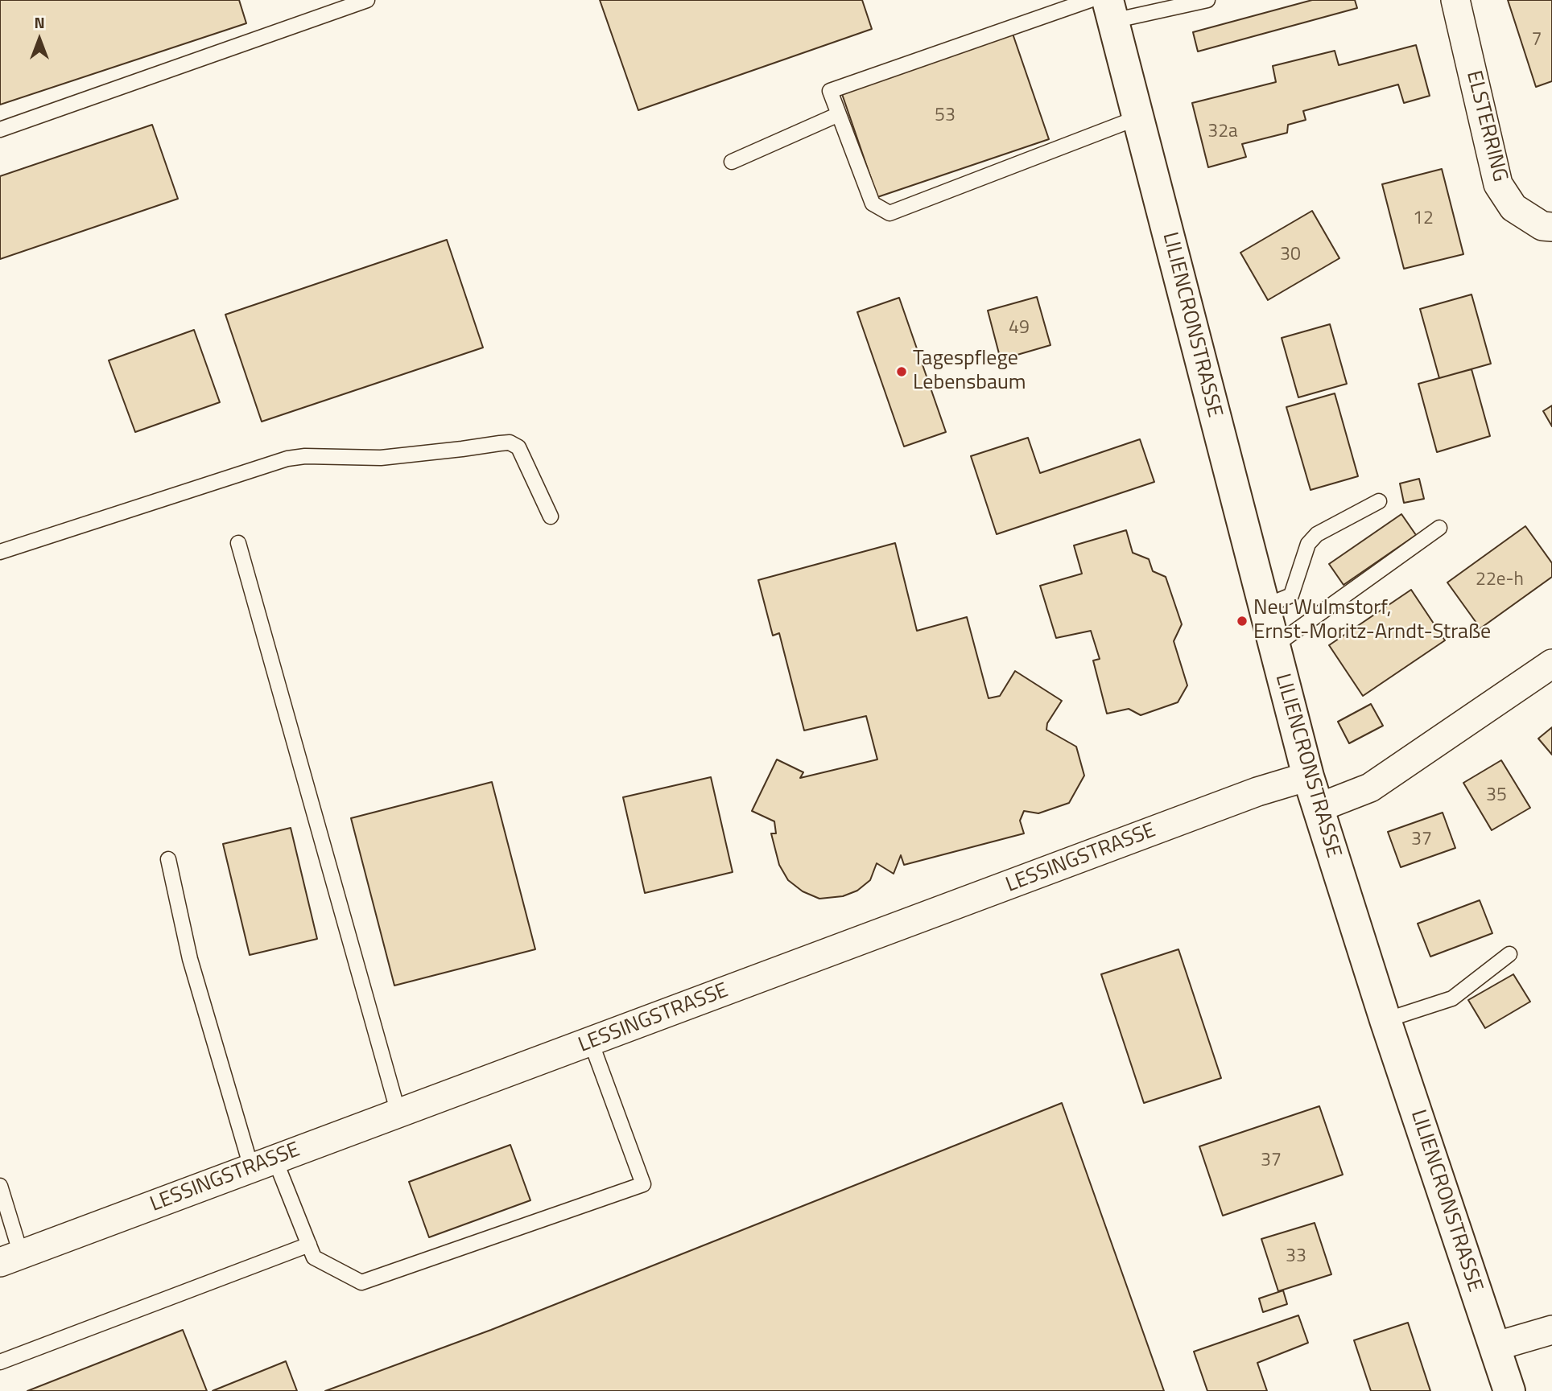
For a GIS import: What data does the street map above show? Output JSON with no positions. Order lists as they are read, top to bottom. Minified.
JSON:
{"streets":{"street":["ELSTERRING","LILIENCRONSTRASSE","LESSINGSTRASSE"]},"crossings":[["LILIENCRONSTRASSE","LESSINGSTRASSE"]],"places":["Tagespflege Lebensbaum","Neu Wulmstorf, Ernst-Moritz-Arndt-Straße"],"house_numbers":["7","53","32a","12","30","49","22e-h","35","37","37","33"],"north":"top"}
